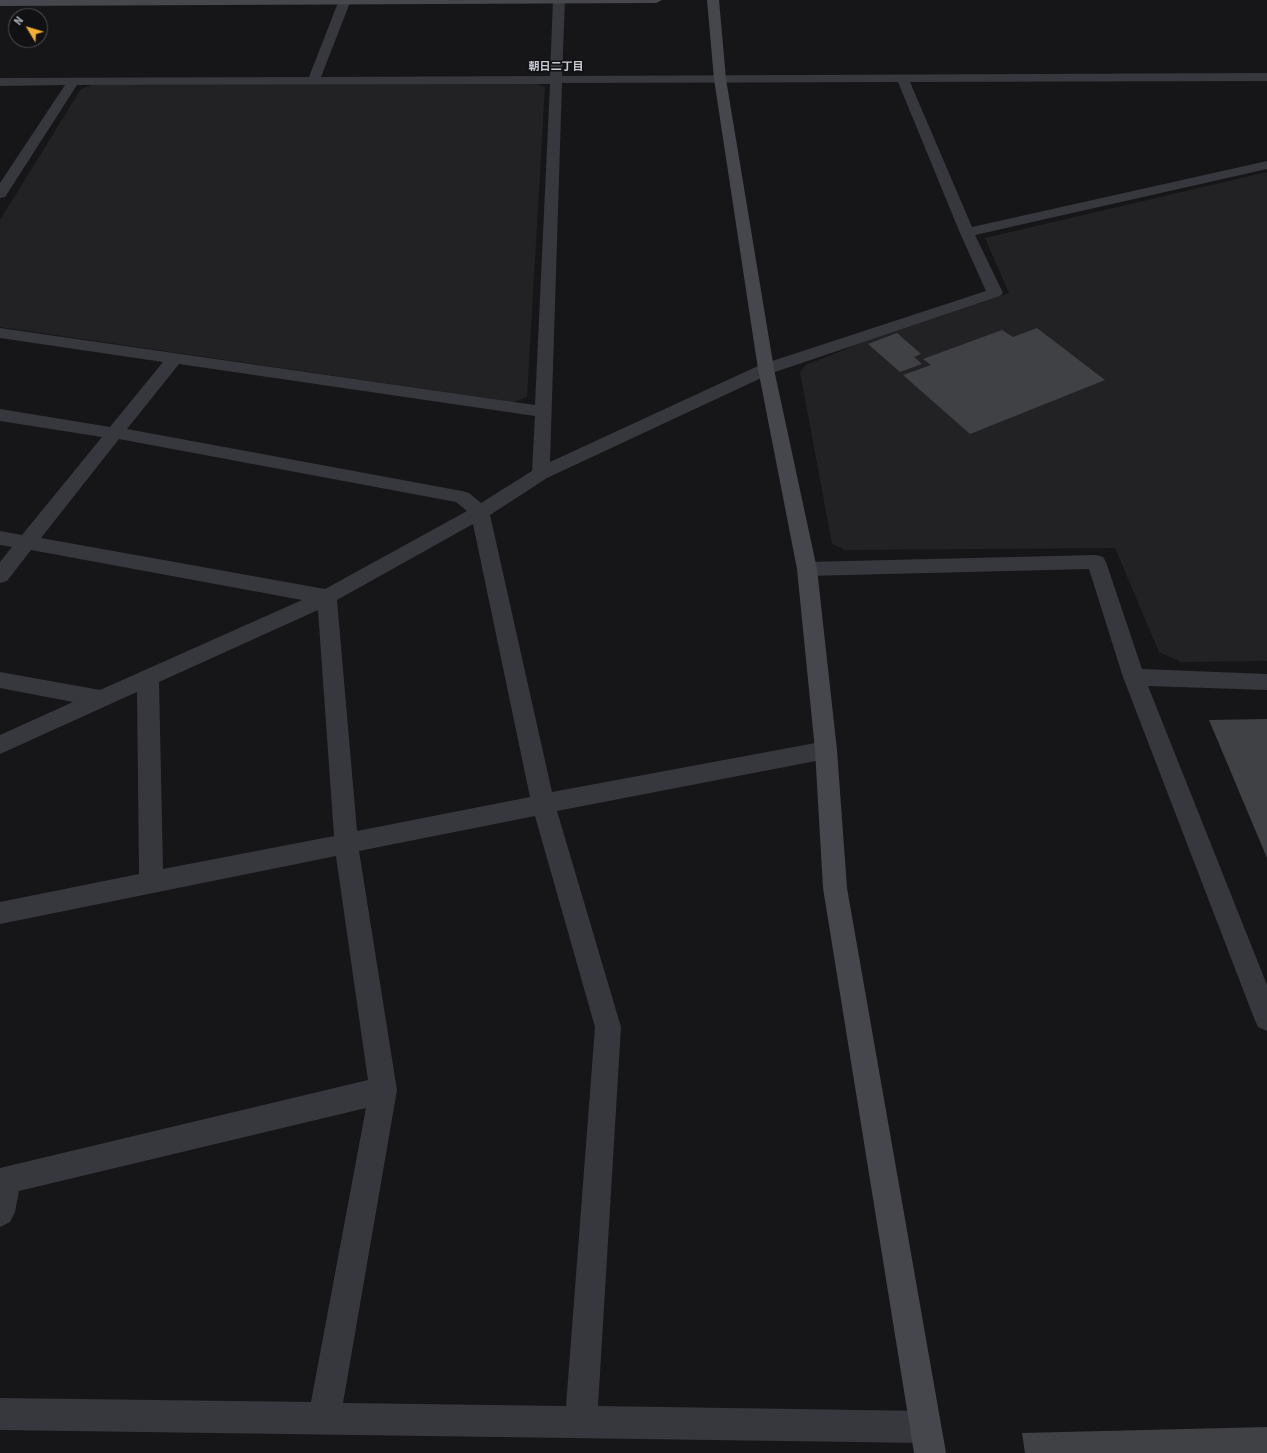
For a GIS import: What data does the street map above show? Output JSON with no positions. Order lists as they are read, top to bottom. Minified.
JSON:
{"districts":["朝日二丁目"],"north":"top left"}
